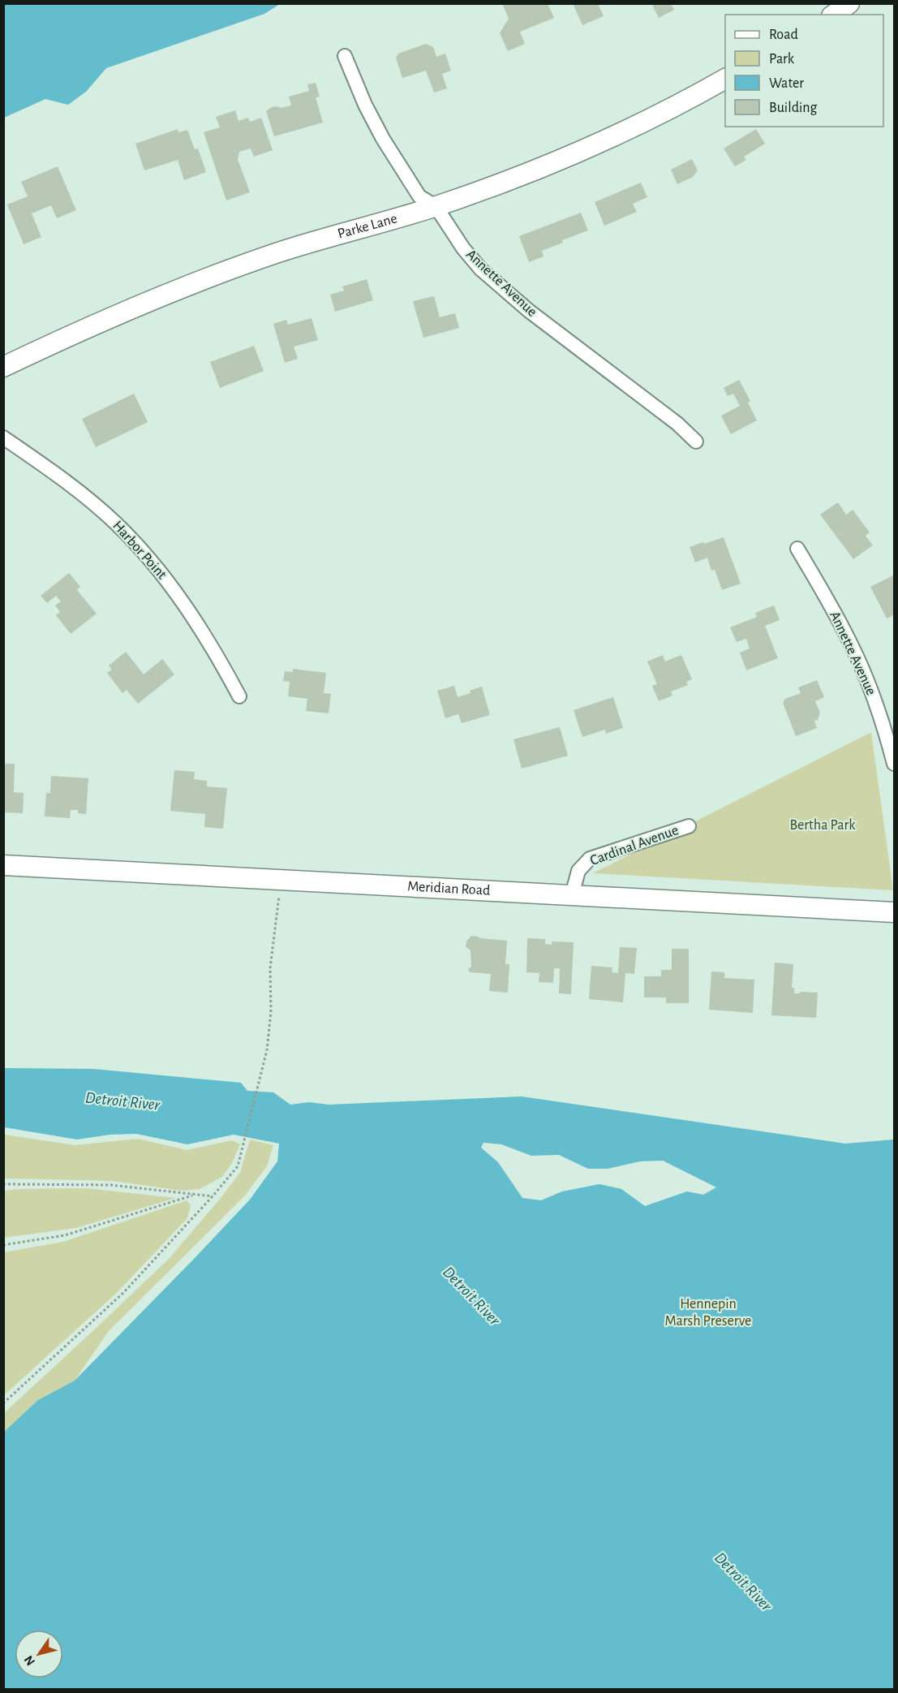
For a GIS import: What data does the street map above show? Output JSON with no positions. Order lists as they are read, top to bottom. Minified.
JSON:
{"streets":{"street":["Parke Lane","Annette Avenue","Harbor Point","Cardinal Avenue","Meridian Road"]},"crossings":[["Parke Lane","Annette Avenue"],["Cardinal Avenue","Meridian Road"]],"water":["Detroit River"],"parks":["Bertha Park","Hennepin Marsh Preserve"],"legend":["Road","Park","Water","Building"],"north":"bottom left"}
